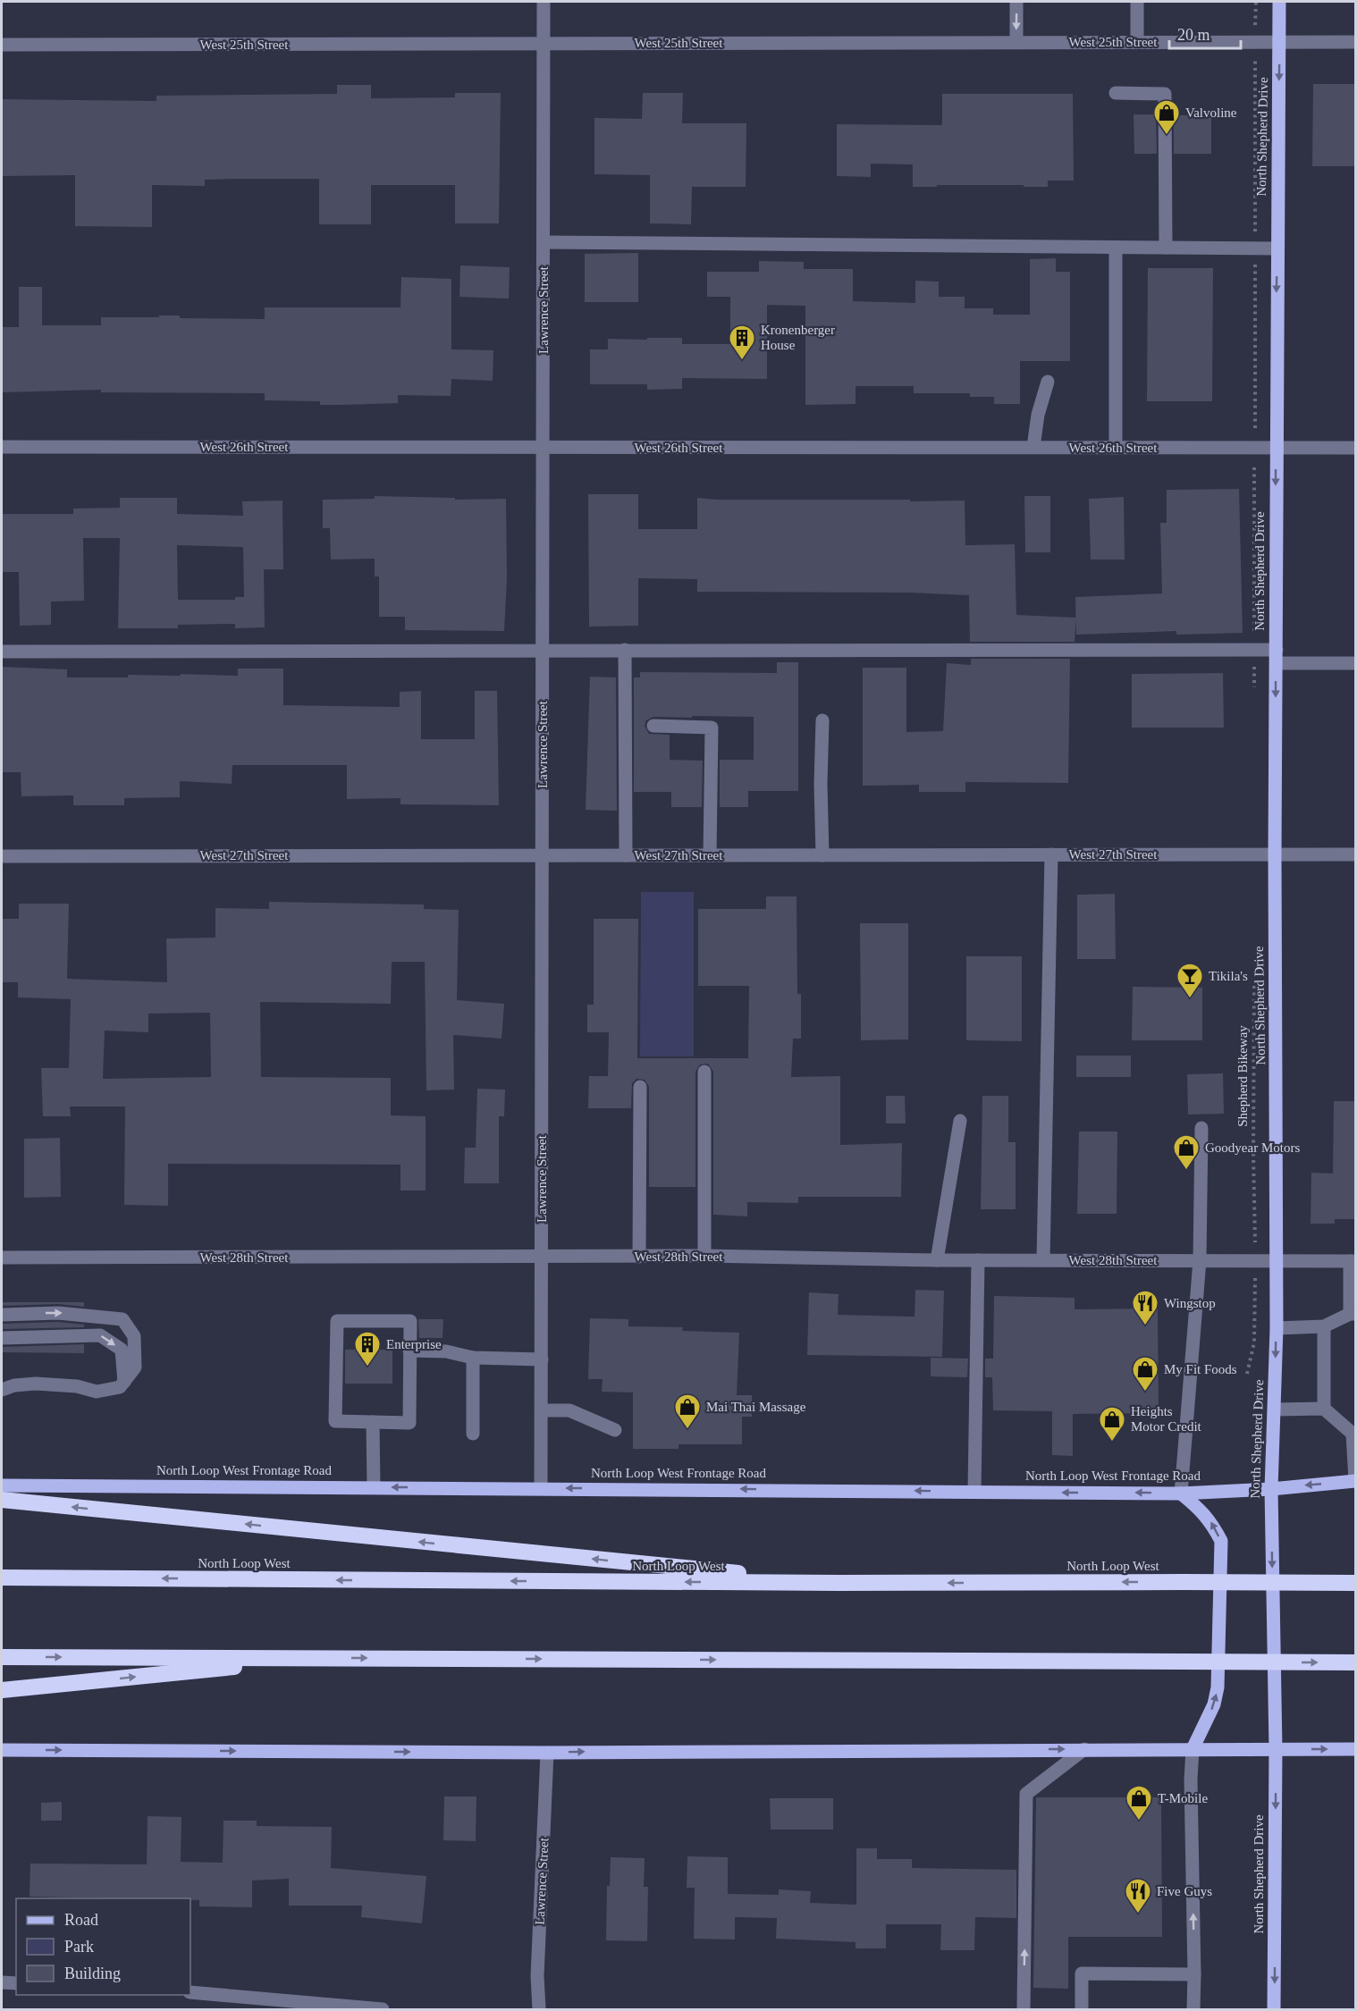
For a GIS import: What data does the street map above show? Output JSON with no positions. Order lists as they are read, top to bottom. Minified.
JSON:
{"streets":{"highway":["North Loop West"],"main road":["North Shepherd Drive","North Loop West Frontage Road"],"street":["West 25th Street","Lawrence Street","West 26th Street","West 27th Street","West 28th Street"],"path":["Shepherd Bikeway"]},"crossings":[["West 25th Street","North Shepherd Drive"],["West 25th Street","Lawrence Street"],["North Shepherd Drive","West 26th Street"],["North Shepherd Drive","West 27th Street"],["North Shepherd Drive","West 28th Street"],["North Shepherd Drive","North Loop West Frontage Road"],["Lawrence Street","West 26th Street"],["Lawrence Street","West 27th Street"],["Lawrence Street","West 28th Street"],["Lawrence Street","North Loop West Frontage Road"]],"one_way":["North Shepherd Drive","North Loop West Frontage Road"],"places":{"shop":["Valvoline","Goodyear Motors","My Fit Foods","Mai Thai Massage","Heights Motor Credit","T-Mobile"],"building":["Kronenberger House","Enterprise"],"bar":["Tikila's"],"restaurant":["Wingstop","Five Guys"]},"legend":["Road","Park","Building"],"scale_bar":"20 m"}
